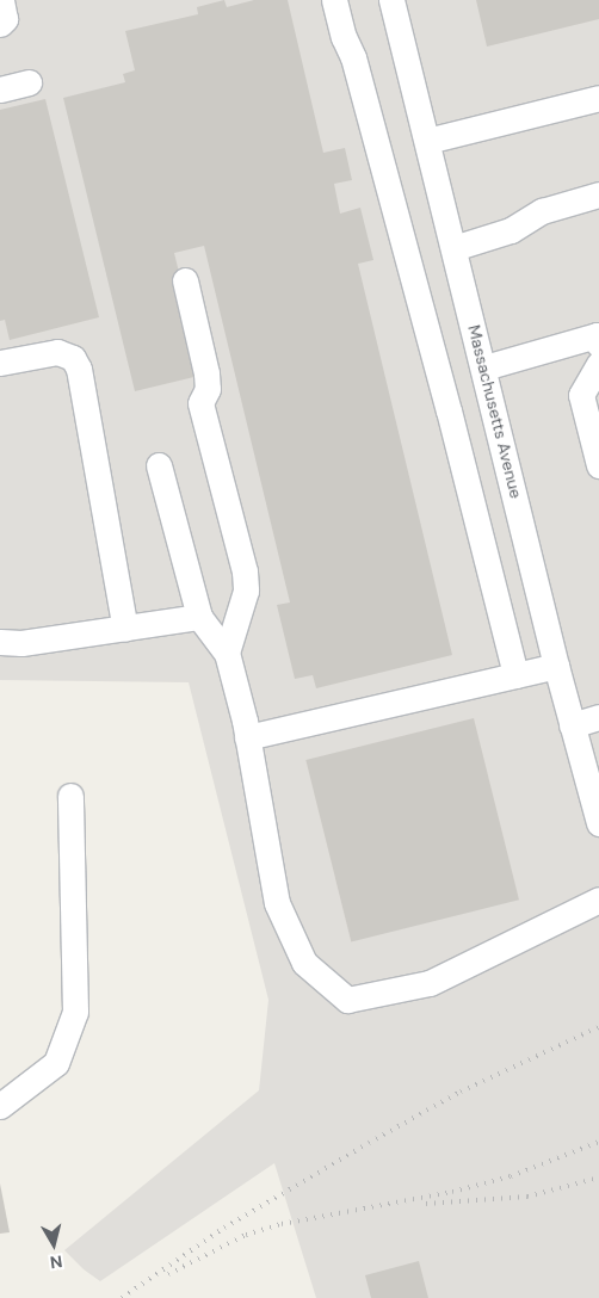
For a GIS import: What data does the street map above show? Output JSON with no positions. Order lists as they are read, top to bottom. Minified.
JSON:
{"streets":{"street":["Massachusetts Avenue"]},"north":"bottom"}
